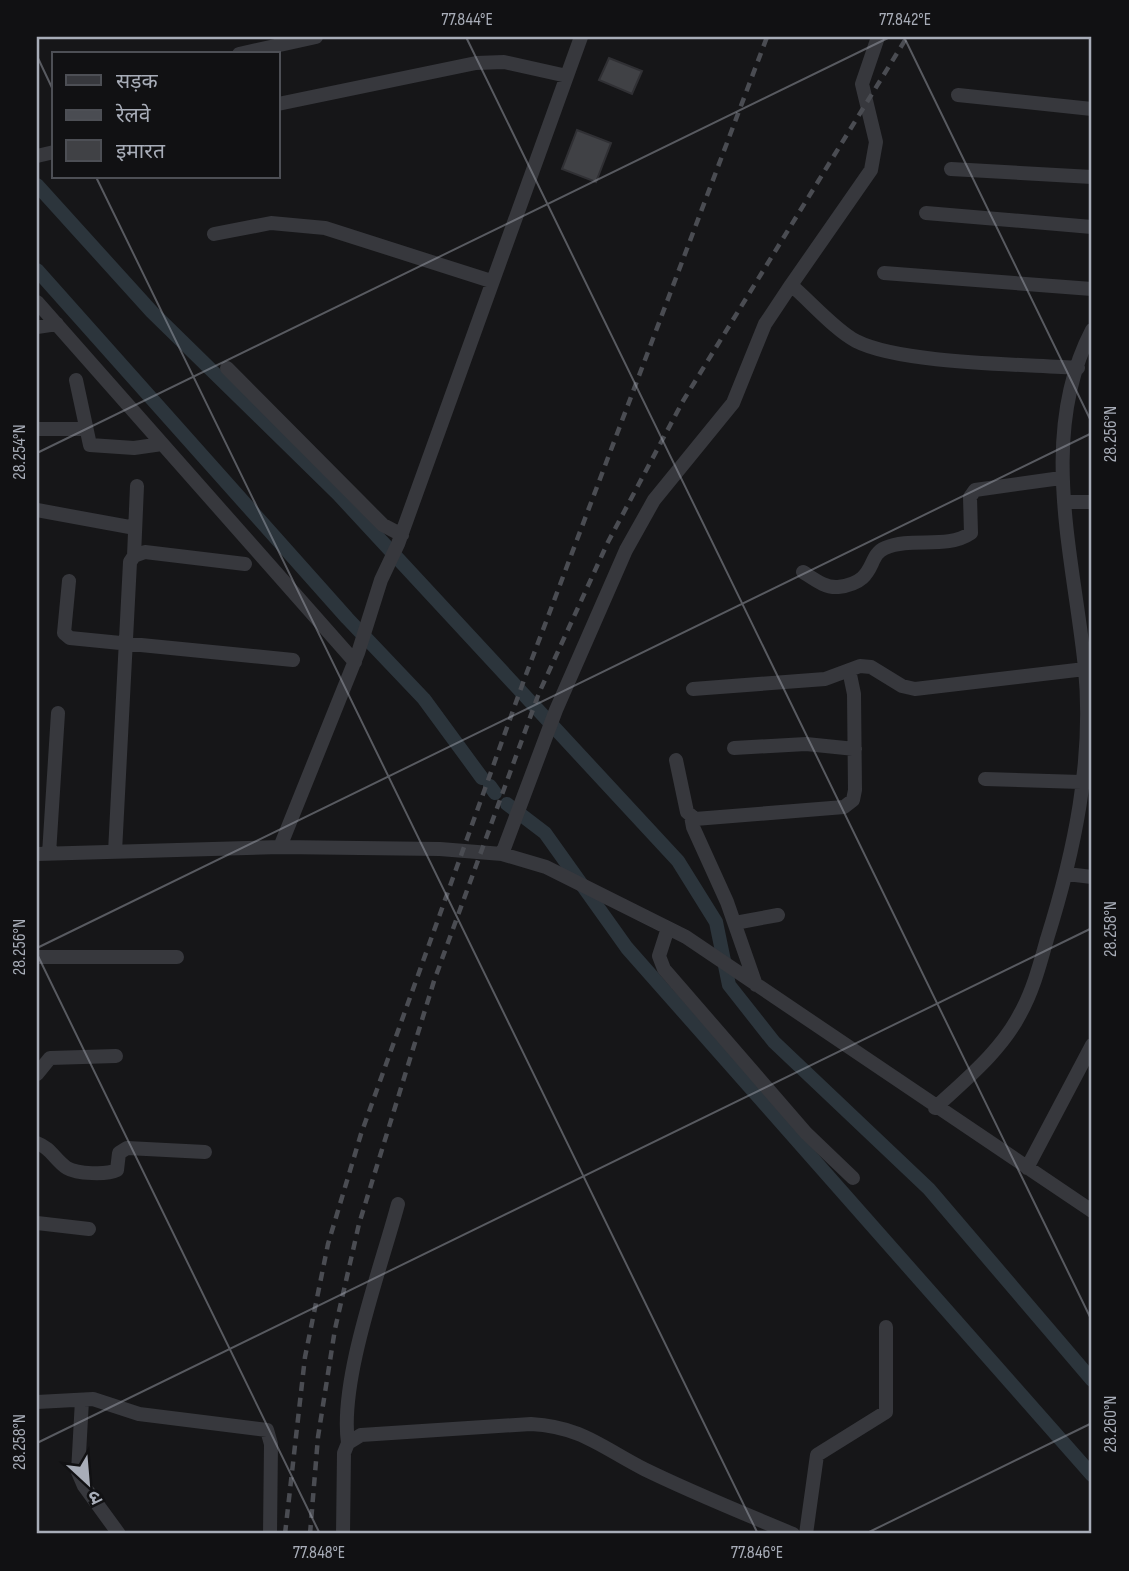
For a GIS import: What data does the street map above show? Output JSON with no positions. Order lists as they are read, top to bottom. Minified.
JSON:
{"legend":["सड़क","रेलवे","इमारत"],"north":"bottom right","coordinates":["77.844°E","77.842°E","28.256°N","28.254°N","28.258°N","28.260°N","77.848°E","77.846°E"]}
